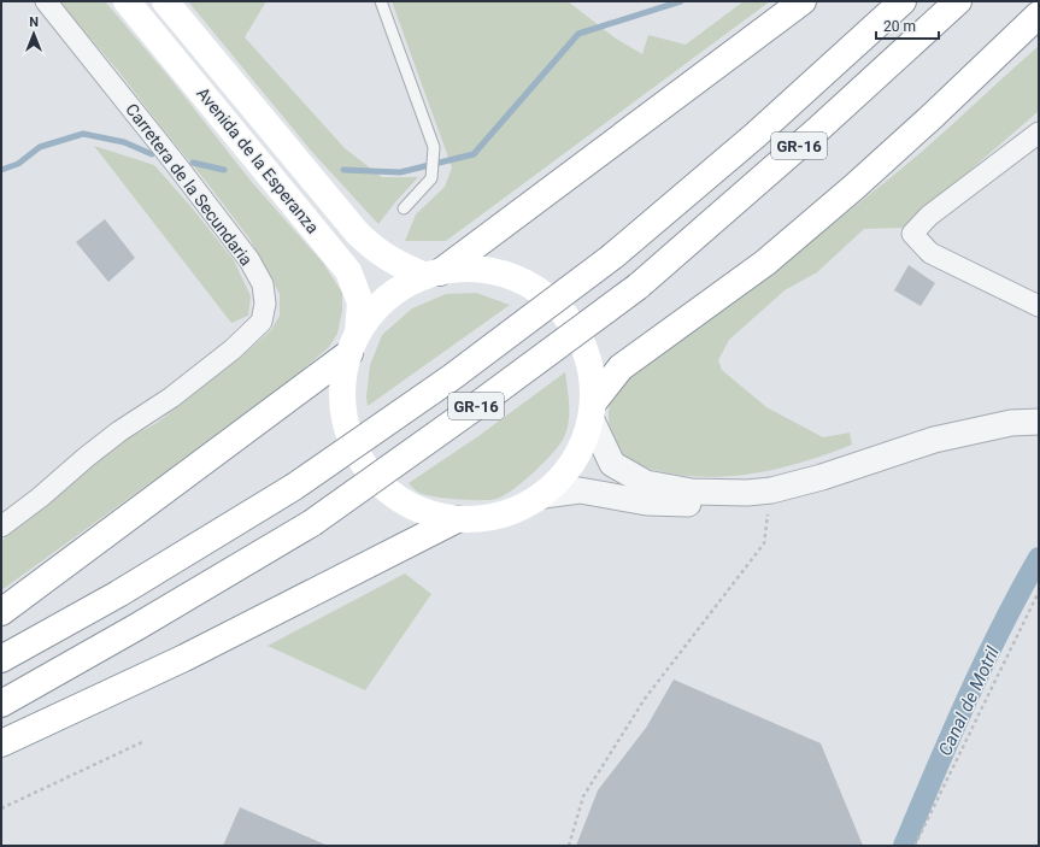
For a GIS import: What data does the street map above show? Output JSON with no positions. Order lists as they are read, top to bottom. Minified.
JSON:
{"streets":{"main road":["GR-16","Avenida de la Esperanza"],"street":["Carretera de la Secundaria"]},"water":["Canal de Motril"],"scale_bar":"20 m","north":"top"}
